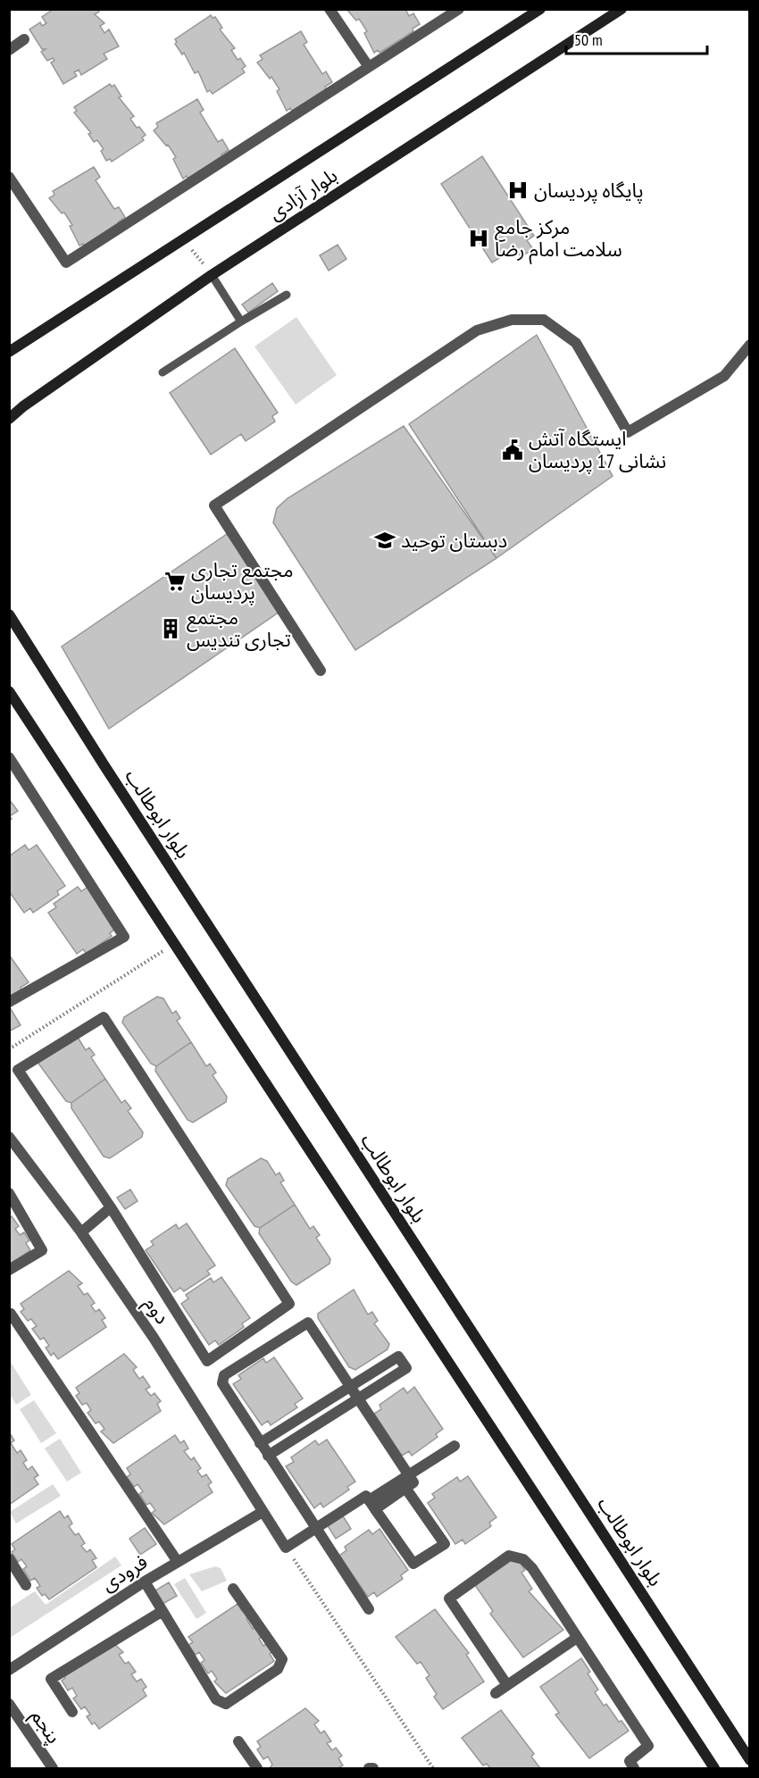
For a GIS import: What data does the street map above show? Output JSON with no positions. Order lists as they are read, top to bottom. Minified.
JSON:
{"streets":{"main road":["بلوار آزادی","بلوار ابوطالب"],"street":["دوم","فرودی","پنجم"]},"crossings":[["دوم","فرودی"]],"places":{"hospital":["پایگاه پردیسان","مرکز جامع سلامت امام رضا"],"public building":["ایستگاه آتش نشانی 17 پردیسان"],"school or university":["دبستان توحید"],"supermarket":["مجتمع تجاری پردیسان"],"building":["مجتمع تجاری تندیس"]},"scale_bar":"50 m"}
